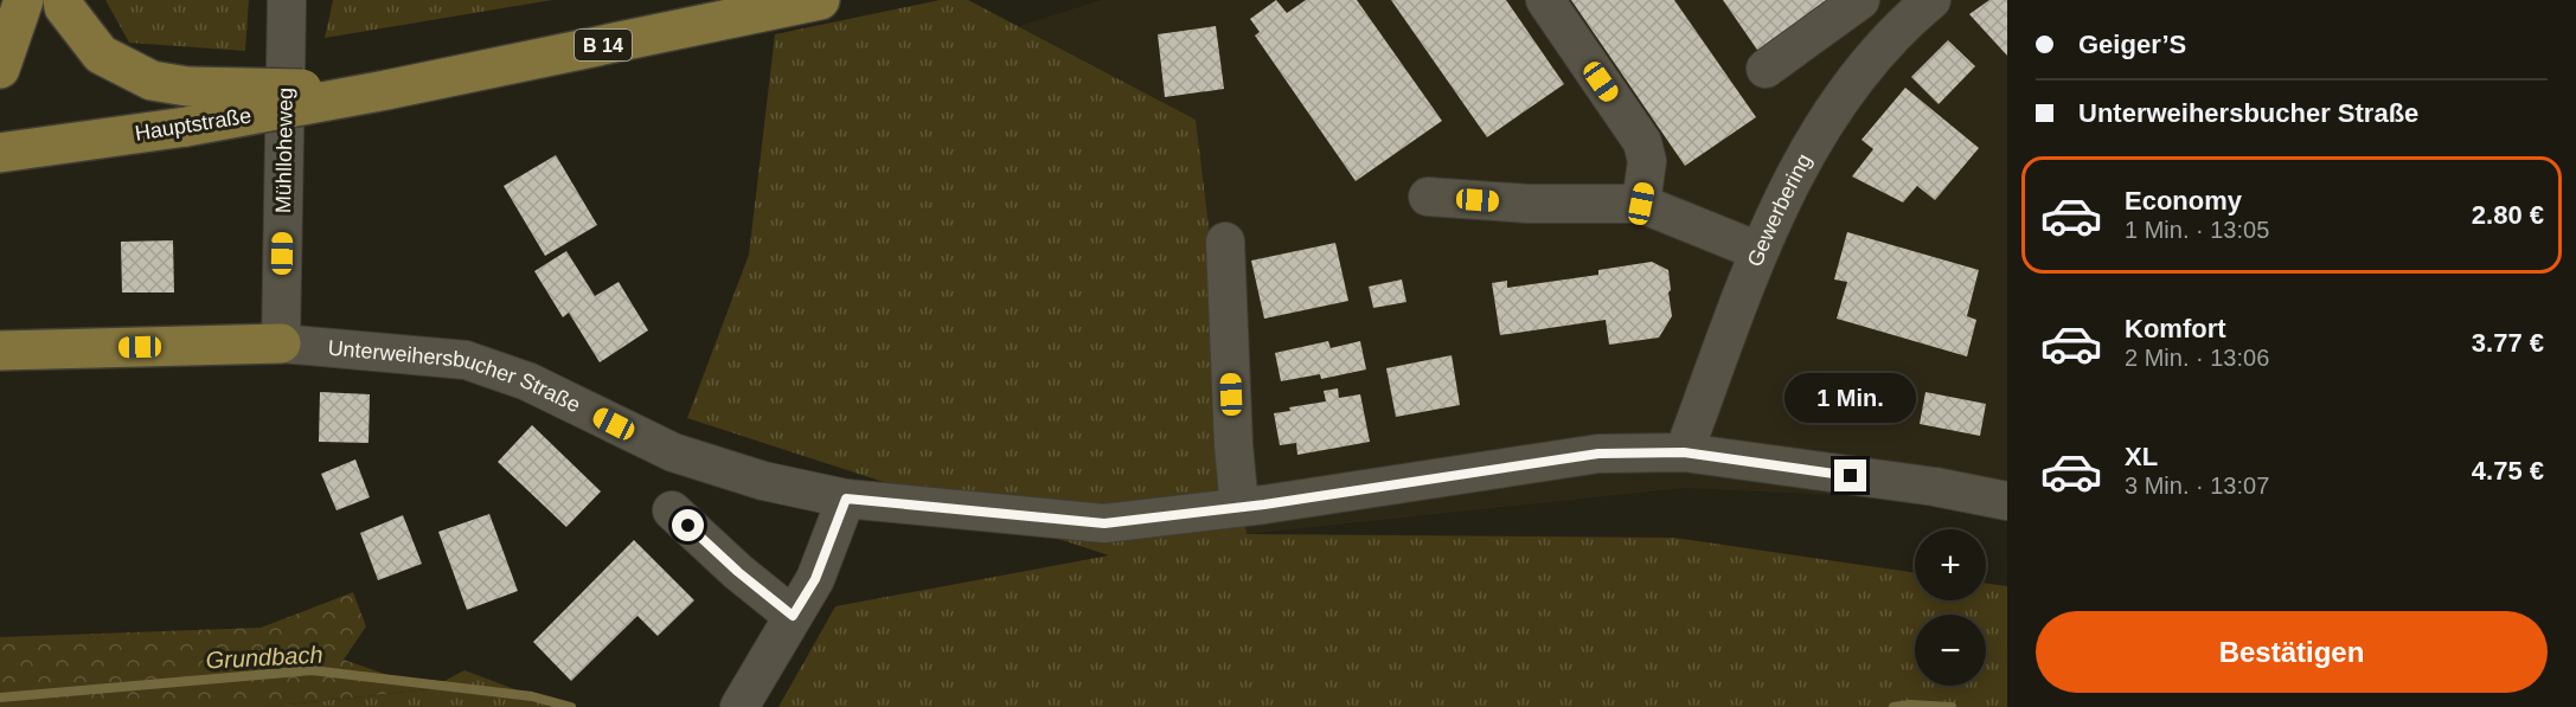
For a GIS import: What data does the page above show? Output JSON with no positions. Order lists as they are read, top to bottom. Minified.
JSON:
{"streets":{"main road":["B 14","Hauptstraße"],"street":["Mühlloheweg","Gewerbering","Unterweihersbucher Straße"]},"crossings":[["B 14","Hauptstraße"],["Mühlloheweg","Unterweihersbucher Straße"],["Gewerbering","Unterweihersbucher Straße"]],"water":["Grundbach"],"page":{"banner":["Geiger’S","Unterweihersbucher Straße"],"list":[{"name":"Economy","note":"1 Min. · 13:05","value":"2.80 €"},{"name":"Komfort","note":"2 Min. · 13:06","value":"3.77 €"},{"name":"XL","note":"3 Min. · 13:07","value":"4.75 €"}],"bubble":"1 Min.","map_buttons":["+","−"],"buttons":"Bestätigen"}}
